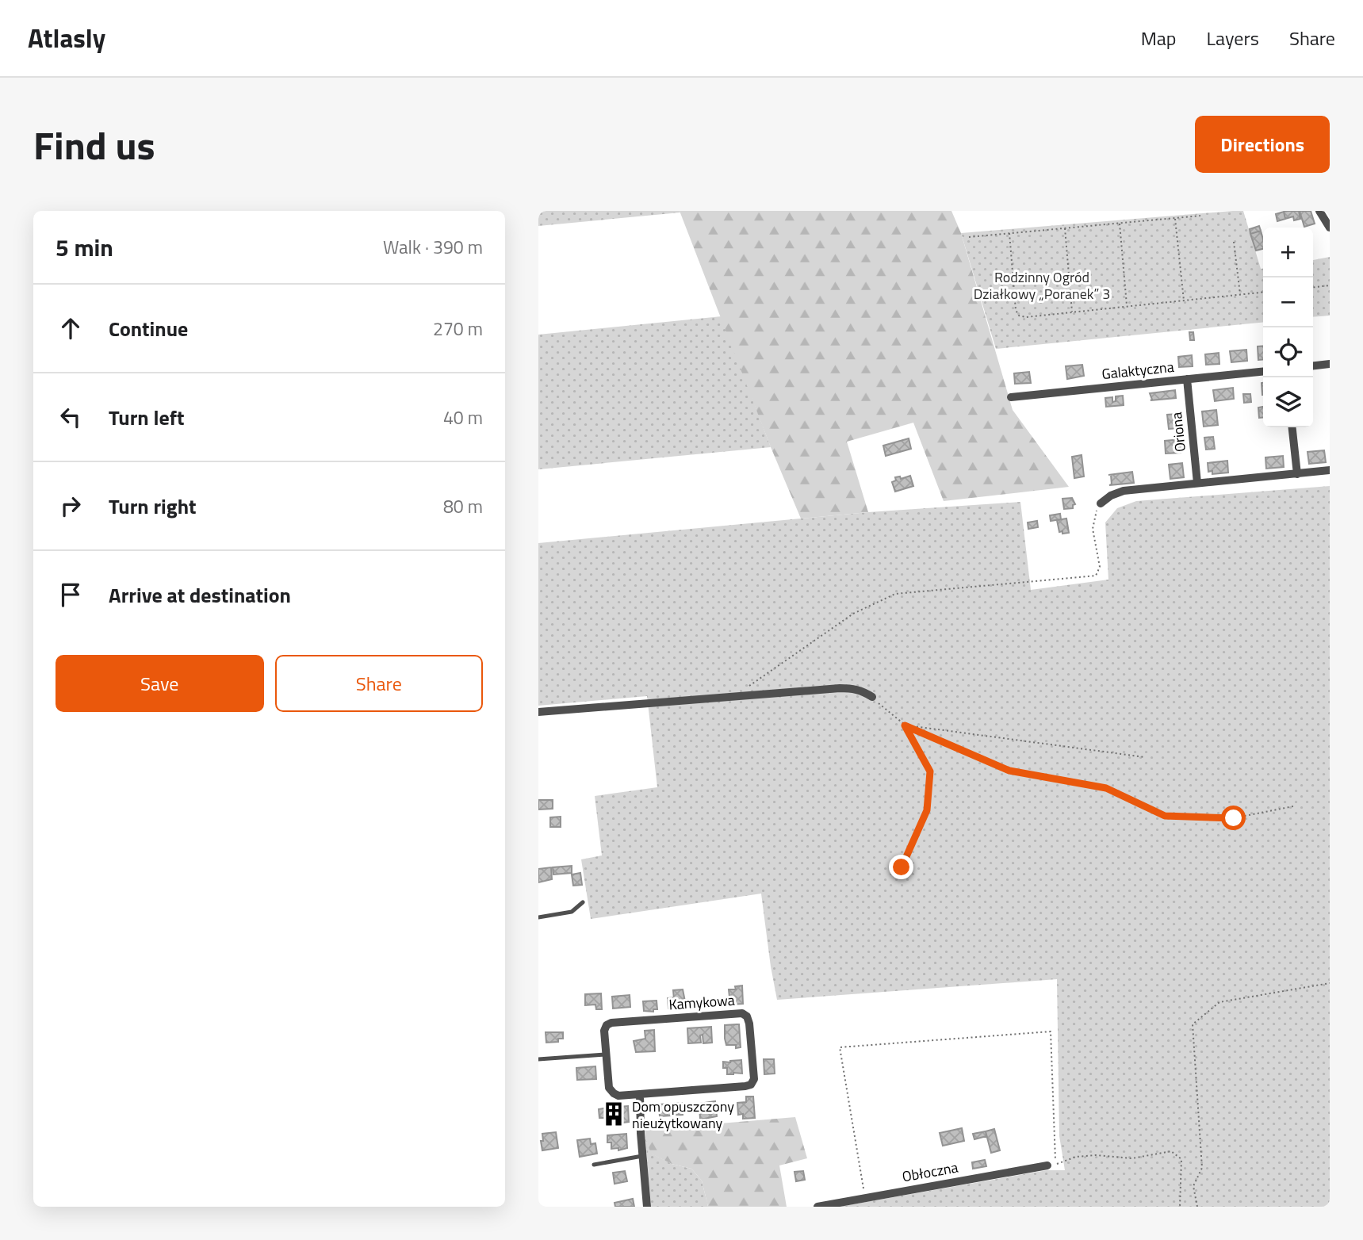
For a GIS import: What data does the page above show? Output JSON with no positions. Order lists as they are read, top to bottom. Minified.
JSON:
{"streets":{"street":["Galaktyczna","Oriona","Kamykowa","Obłoczna"]},"crossings":[["Galaktyczna","Oriona"]],"parks":["Rodzinny Ogród Działkowy „Poranek” 3"],"places":{"building":["Dom opuszczony nieużytkowany"]},"page":{"header":"Atlasly","nav":["Map","Layers","Share"],"title":"Find us","buttons":["Directions",["Save","Share"]],"heading":["5 min","Walk · 390 m"],"map_buttons":["+","−"],"list":[["Continue","270 m"],["Turn left","40 m"],["Turn right","80 m"],"Arrive at destination"]}}
